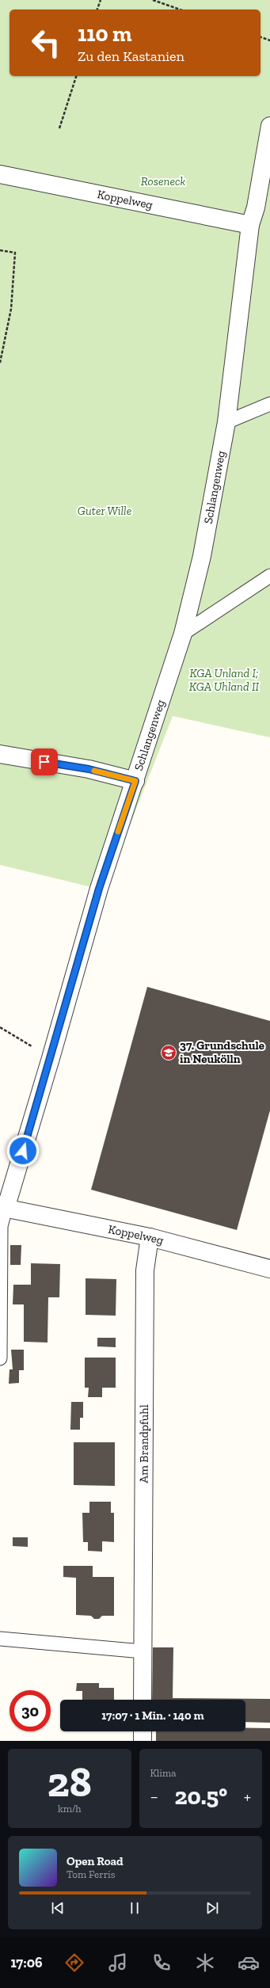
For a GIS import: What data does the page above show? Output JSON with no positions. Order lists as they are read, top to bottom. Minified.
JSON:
{"streets":{"street":["Koppelweg","Schlangenweg","Am Brandpfuhl"]},"crossings":[["Koppelweg","Schlangenweg"],["Koppelweg","Am Brandpfuhl"]],"parks":["Roseneck","Guter Wille","KGA Unland I; KGA Uhland II"],"places":{"school or university":["37. Grundschule in Neukölln"]},"page":{"turn":["110 m","Zu den Kastanien"],"limit":"30","trip":"17:07 · 1 Min. · 140 m","tile":[["28","km/h"],"Klima"],"heat":["−","20.5°","+"],"song":["Open Road","Tom Ferris"],"tabs":"17:06"}}
